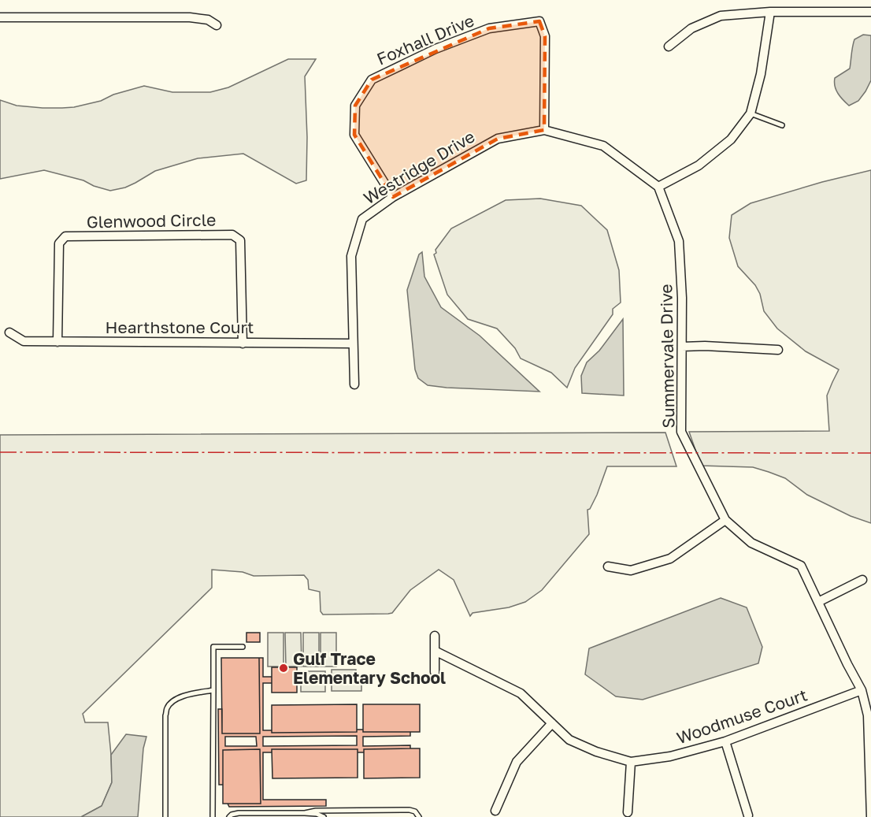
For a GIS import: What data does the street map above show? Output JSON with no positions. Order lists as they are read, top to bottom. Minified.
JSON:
{"streets":{"street":["Foxhall Drive","Westridge Drive","Glenwood Circle","Hearthstone Court","Summervale Drive","Woodmuse Court"]},"crossings":[["Foxhall Drive","Westridge Drive"],["Westridge Drive","Hearthstone Court"],["Glenwood Circle","Hearthstone Court"],["Summervale Drive","Woodmuse Court"]],"places":["Gulf Trace Elementary School"]}
